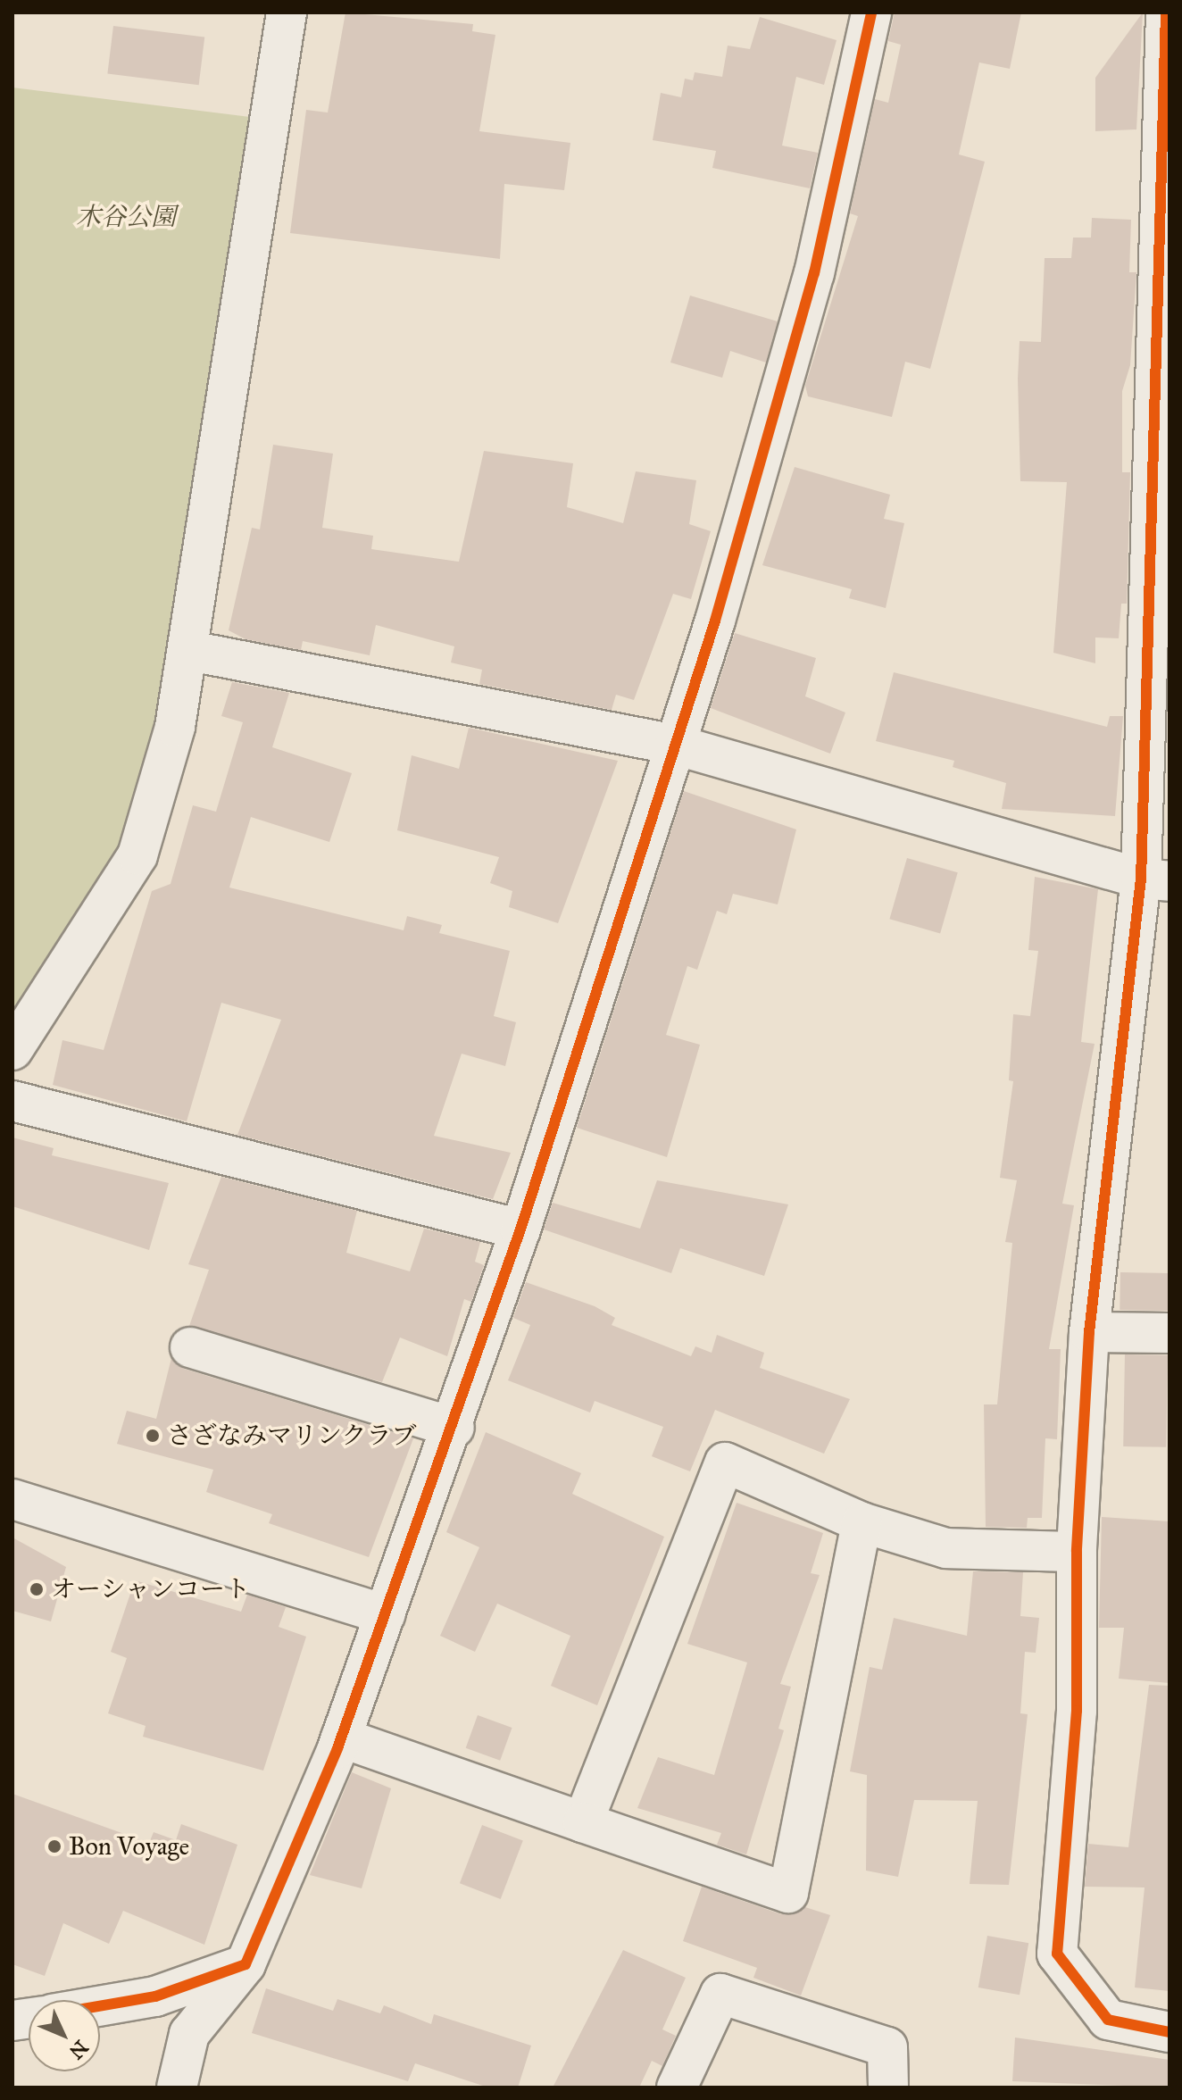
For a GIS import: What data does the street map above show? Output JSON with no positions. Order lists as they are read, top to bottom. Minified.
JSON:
{"parks":["木谷公園"],"places":["さざなみマリンクラブ","オーシャンコート","Bon Voyage"],"north":"bottom right"}
